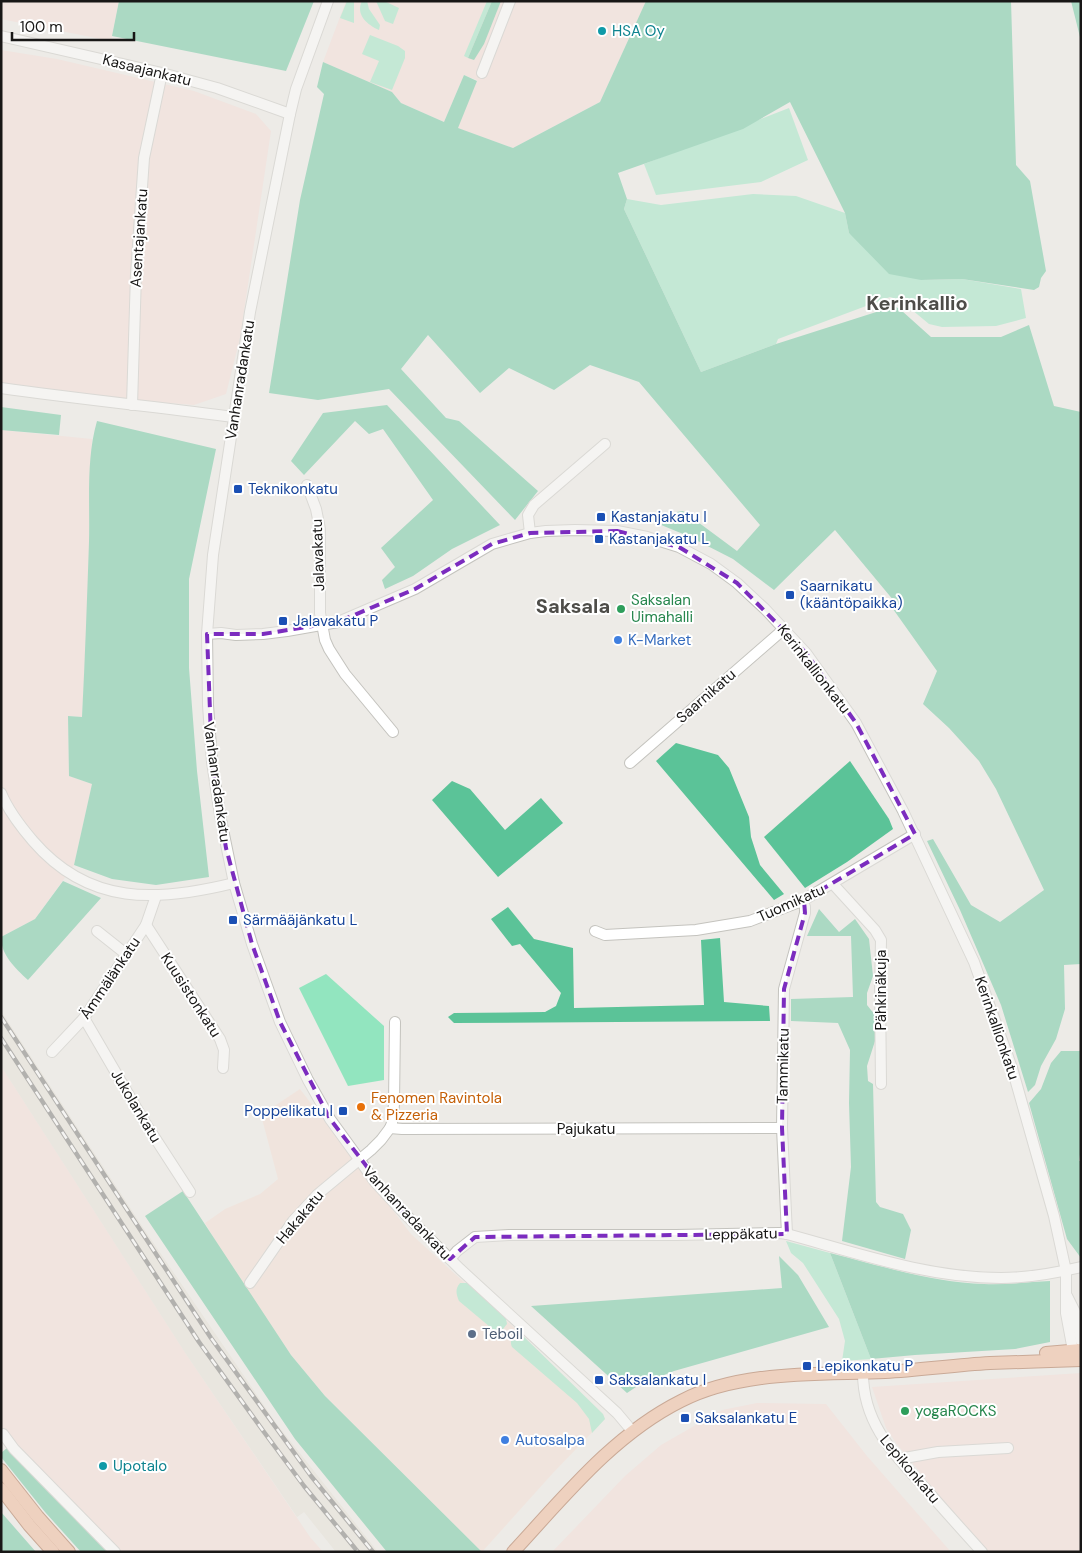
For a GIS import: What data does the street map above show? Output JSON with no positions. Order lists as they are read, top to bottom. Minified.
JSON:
{"streets":{"street":["Kasaajankatu","Asentajankatu","Vanhanradankatu","Jalavakatu","Kerinkallionkatu","Saarnikatu","Tuomikatu","Ämmälänkatu","Pähkinäkuja","Kuusistonkatu","Tammikatu","Jukolankatu","Pajukatu","Hakakatu","Leppäkatu","Lepikonkatu"]},"crossings":[["Kasaajankatu","Asentajankatu"],["Kasaajankatu","Vanhanradankatu"],["Vanhanradankatu","Kerinkallionkatu"],["Vanhanradankatu","Hakakatu"],["Vanhanradankatu","Leppäkatu"],["Jalavakatu","Kerinkallionkatu"],["Kerinkallionkatu","Saarnikatu"],["Kerinkallionkatu","Tuomikatu"],["Kerinkallionkatu","Leppäkatu"],["Tuomikatu","Pähkinäkuja"],["Tuomikatu","Tammikatu"],["Ämmälänkatu","Kuusistonkatu"],["Ämmälänkatu","Jukolankatu"],["Tammikatu","Pajukatu"],["Tammikatu","Leppäkatu"],["Pajukatu","Hakakatu"]],"districts":["Kerinkallio","Saksala"],"places":{"other":["HSA Oy","Saksalan Uimahalli","K-Market","Fenomen Ravintola & Pizzeria","Teboil","yogaROCKS","Autosalpa","Upotalo"],"transit":["Teknikonkatu","Kastanjakatu I","Kastanjakatu L","Saarnikatu (kääntöpaikka)","Jalavakatu P","Särmääjänkatu L","Poppelikatu I","Lepikonkatu P","Saksalankatu I","Saksalankatu E"]},"scale_bar":"100 m"}
